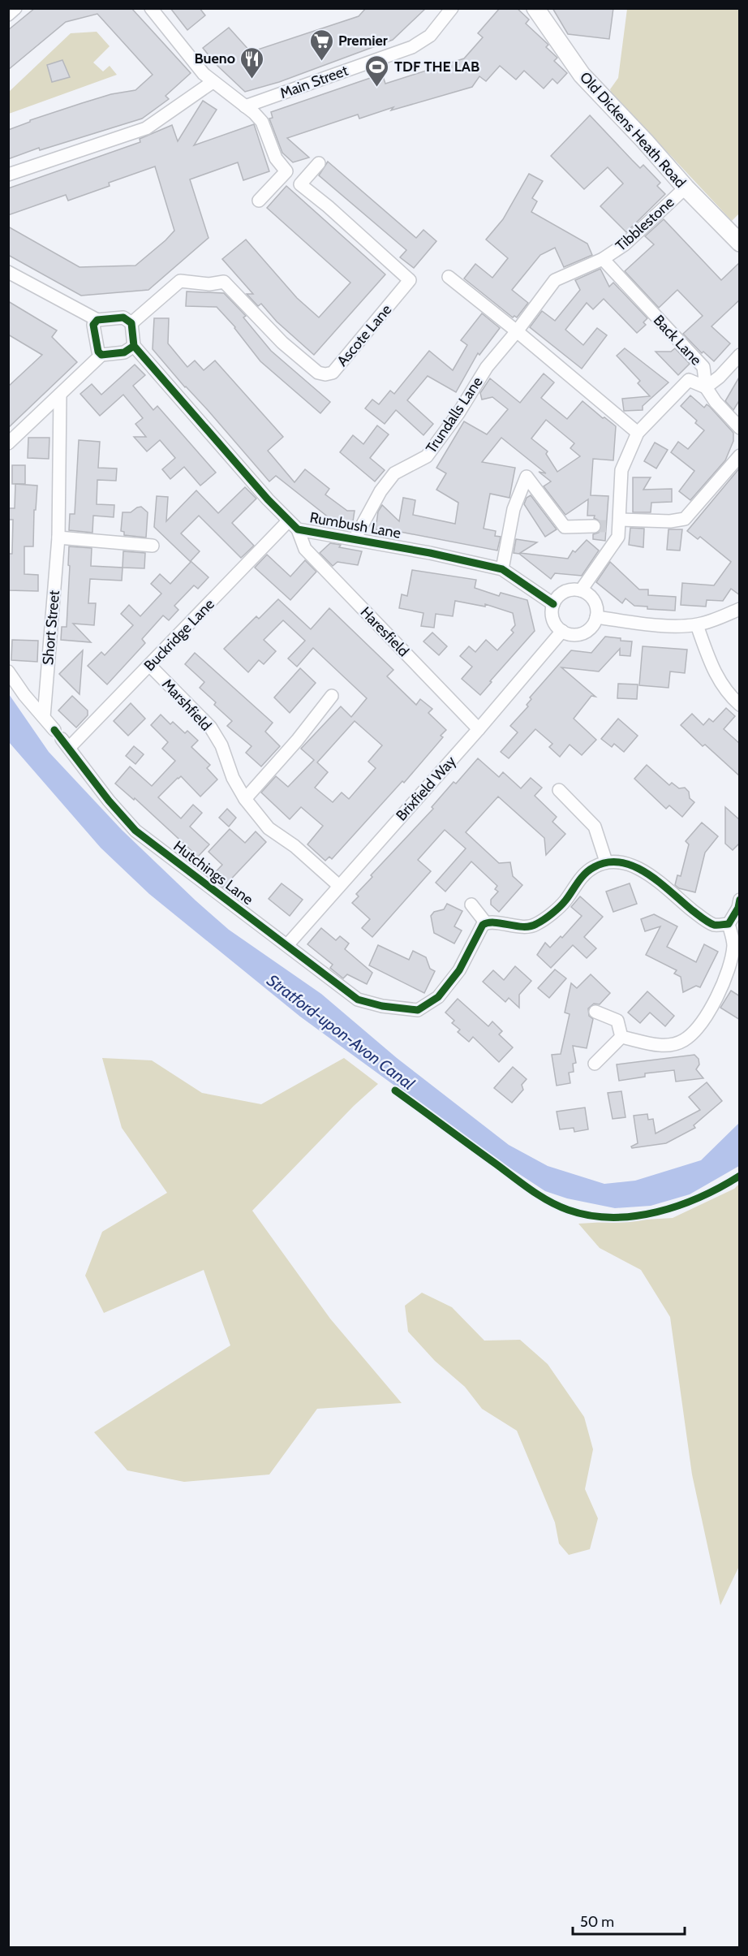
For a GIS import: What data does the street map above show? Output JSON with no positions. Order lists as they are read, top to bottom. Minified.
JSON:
{"streets":{"street":["Main Street","Old Dickens Heath Road","Tibblestone","Ascote Lane","Back Lane","Trundalls Lane","Rumbush Lane","Short Street","Haresfield","Buckridge Lane","Marshfield","Brixfield Way","Hutchings Lane"]},"crossings":[["Old Dickens Heath Road","Tibblestone"],["Tibblestone","Back Lane"],["Tibblestone","Trundalls Lane"],["Ascote Lane","Rumbush Lane"],["Trundalls Lane","Rumbush Lane"],["Rumbush Lane","Haresfield"],["Rumbush Lane","Buckridge Lane"],["Rumbush Lane","Brixfield Way"],["Short Street","Hutchings Lane"],["Haresfield","Brixfield Way"],["Buckridge Lane","Marshfield"],["Buckridge Lane","Hutchings Lane"],["Marshfield","Brixfield Way"],["Brixfield Way","Hutchings Lane"]],"water":["Stratford-upon-Avon Canal"],"places":{"supermarket":["Premier"],"restaurant":["Bueno"],"sports":["TDF THE LAB"]},"scale_bar":"50 m"}
